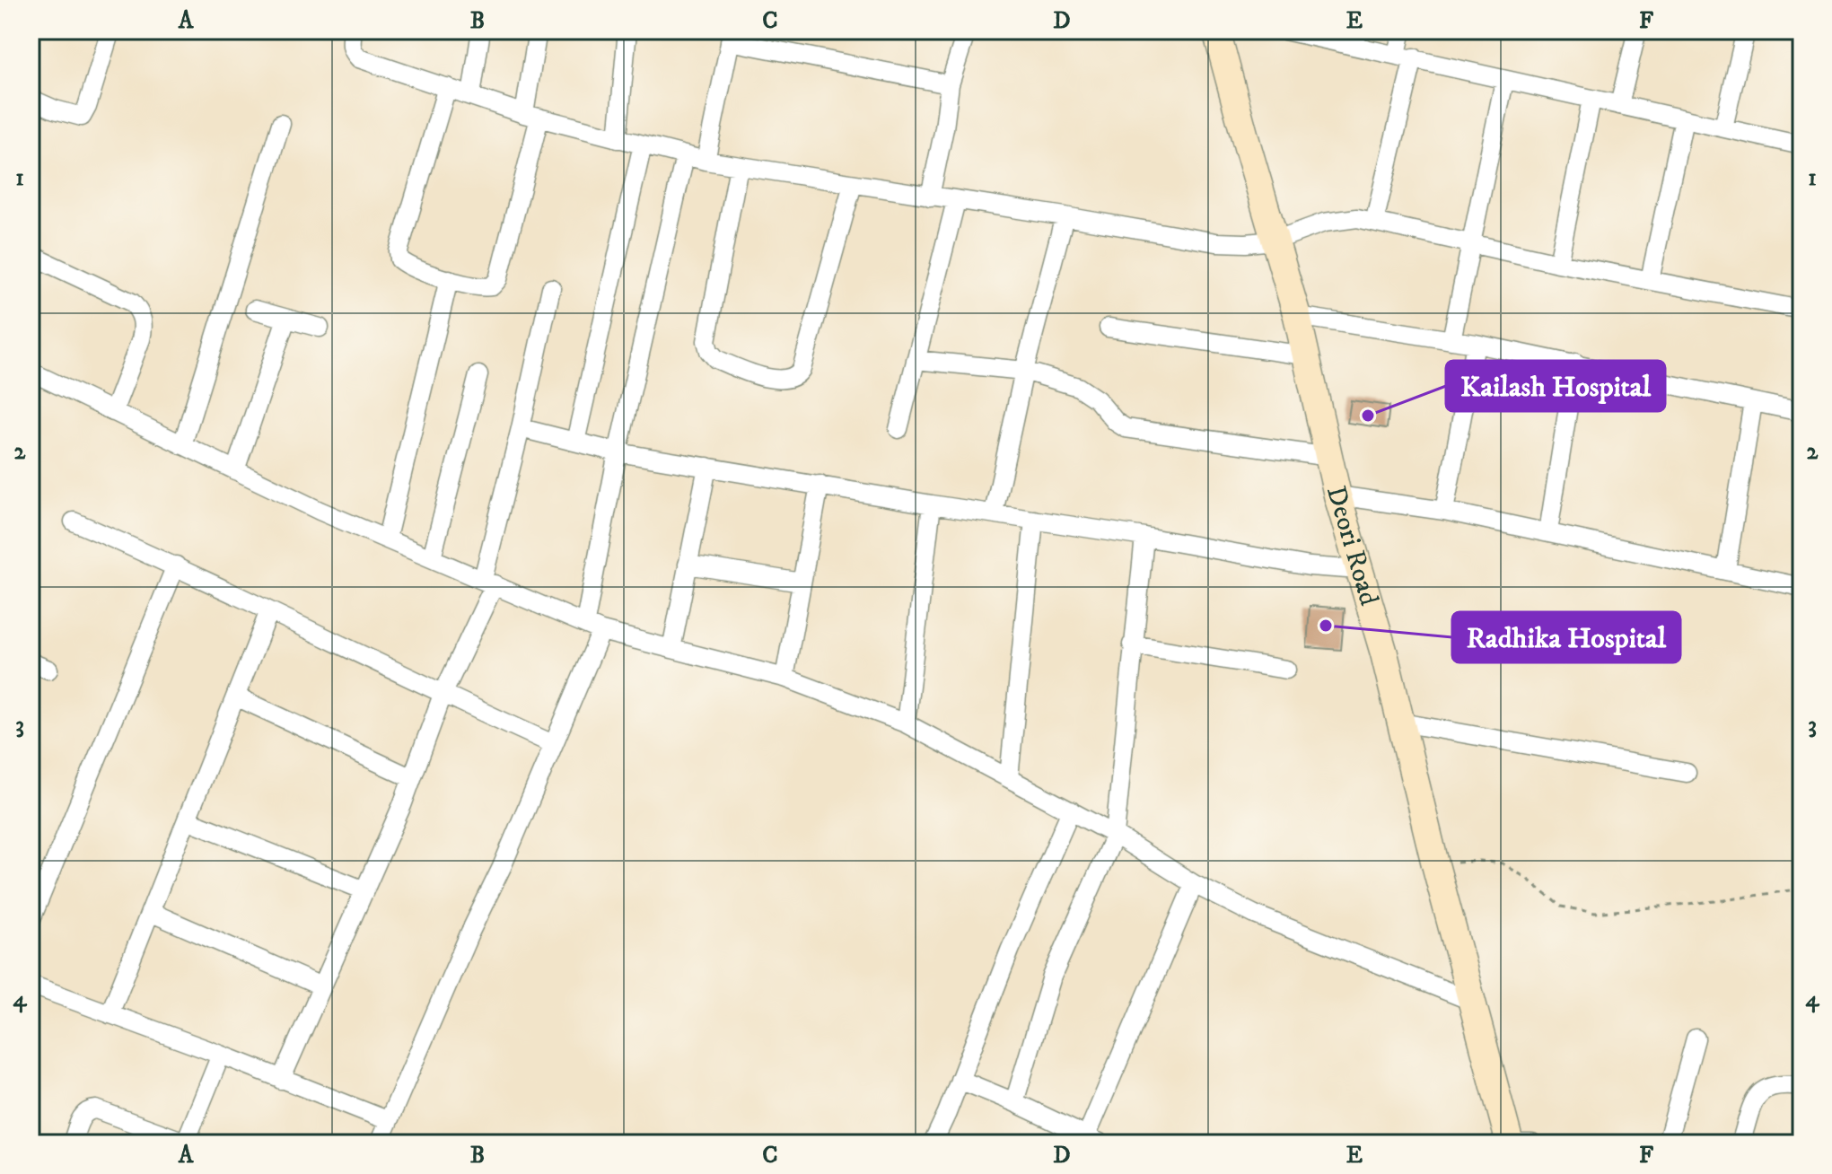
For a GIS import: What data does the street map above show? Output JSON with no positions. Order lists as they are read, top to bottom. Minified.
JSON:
{"streets":{"street":["Deori Road"]},"places":["Kailash Hospital","Radhika Hospital"],"grid":{"columns":["A","B","C","D","E","F"],"rows":["1","2","3","4"]}}
